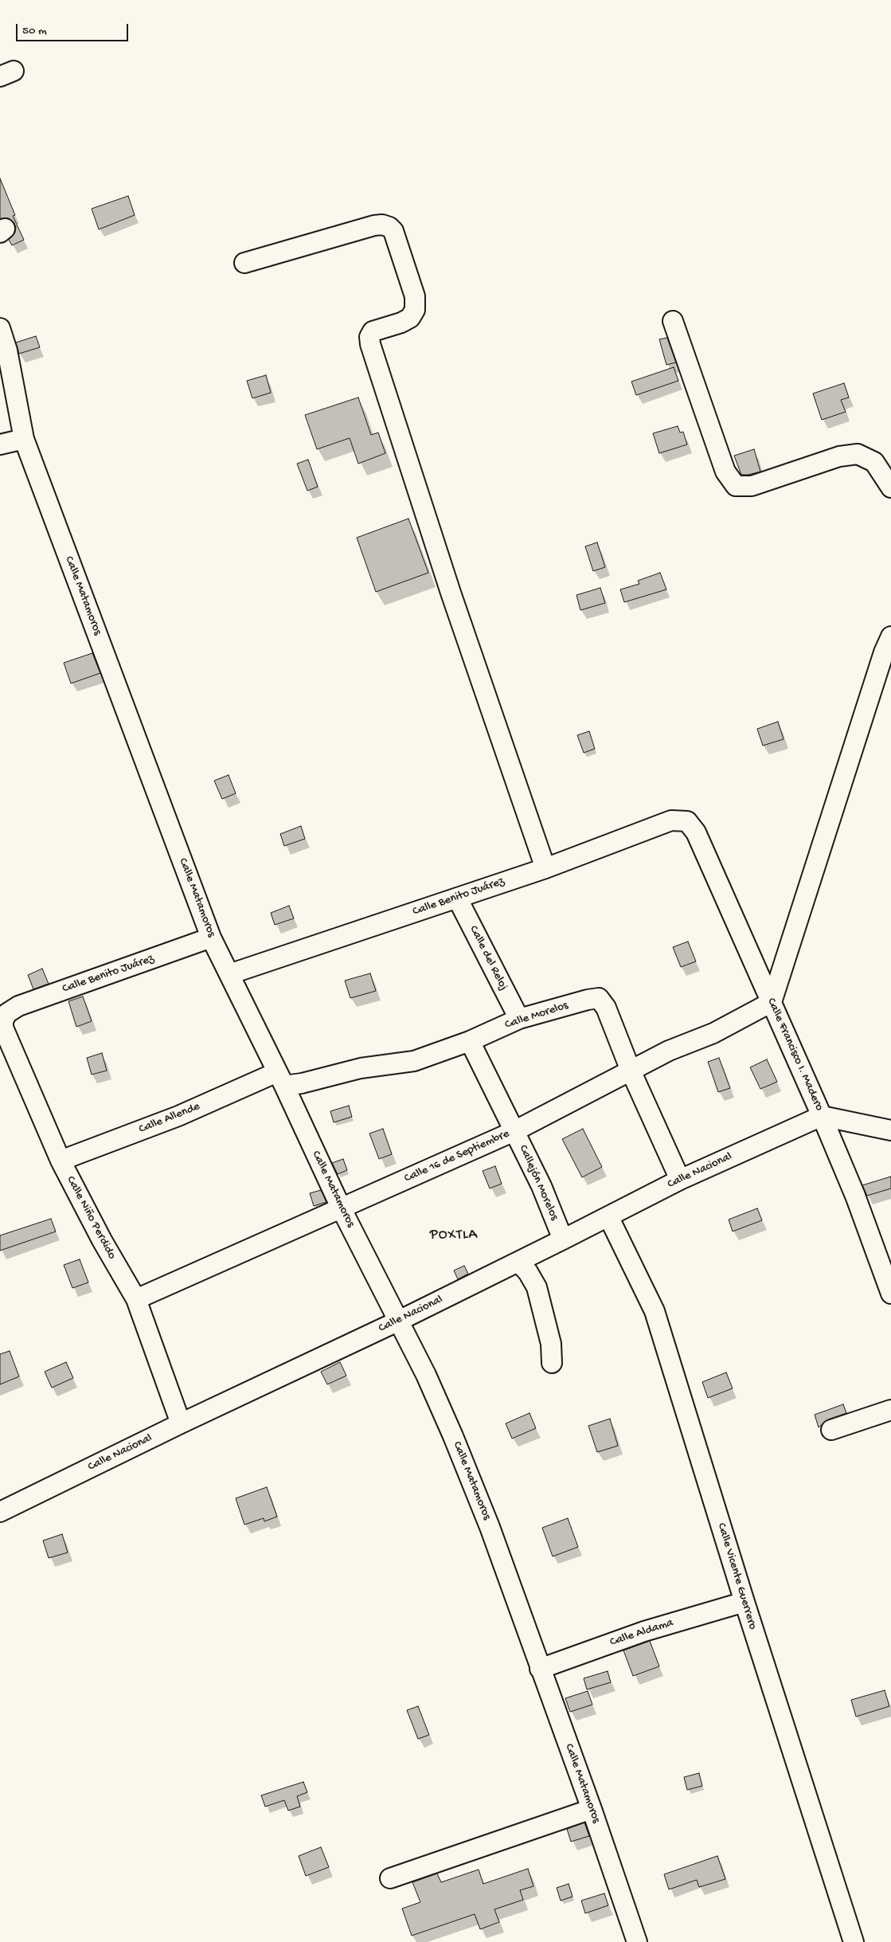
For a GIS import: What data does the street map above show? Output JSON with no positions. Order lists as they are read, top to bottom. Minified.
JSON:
{"streets":{"street":["Calle Matamoros","Calle Benito Juárez","Calle del Reloj","Calle Morelos","Calle Francisco I. Madero","Calle Allende","Calle 16 de Septiembre","Calle Nacional","Callejón Morelos","Calle Niño Perdido","Calle Vicente Guerrero","Calle Aldama"]},"crossings":[["Calle Matamoros","Calle Benito Juárez"],["Calle Matamoros","Calle Morelos"],["Calle Matamoros","Calle Allende"],["Calle Matamoros","Calle 16 de Septiembre"],["Calle Matamoros","Calle Nacional"],["Calle Matamoros","Calle Aldama"],["Calle Benito Juárez","Calle del Reloj"],["Calle Benito Juárez","Calle Francisco I. Madero"],["Calle Benito Juárez","Calle Niño Perdido"],["Calle del Reloj","Calle Morelos"],["Calle Morelos","Calle Allende"],["Calle Morelos","Calle 16 de Septiembre"],["Calle Morelos","Calle Nacional"],["Calle Morelos","Callejón Morelos"],["Calle Francisco I. Madero","Calle 16 de Septiembre"],["Calle Francisco I. Madero","Calle Nacional"],["Calle Allende","Calle Niño Perdido"],["Calle 16 de Septiembre","Callejón Morelos"],["Calle 16 de Septiembre","Calle Niño Perdido"],["Calle Nacional","Callejón Morelos"],["Calle Nacional","Calle Niño Perdido"],["Calle Nacional","Calle Vicente Guerrero"],["Calle Vicente Guerrero","Calle Aldama"]],"districts":["POXTLA"],"scale_bar":"50 m"}
